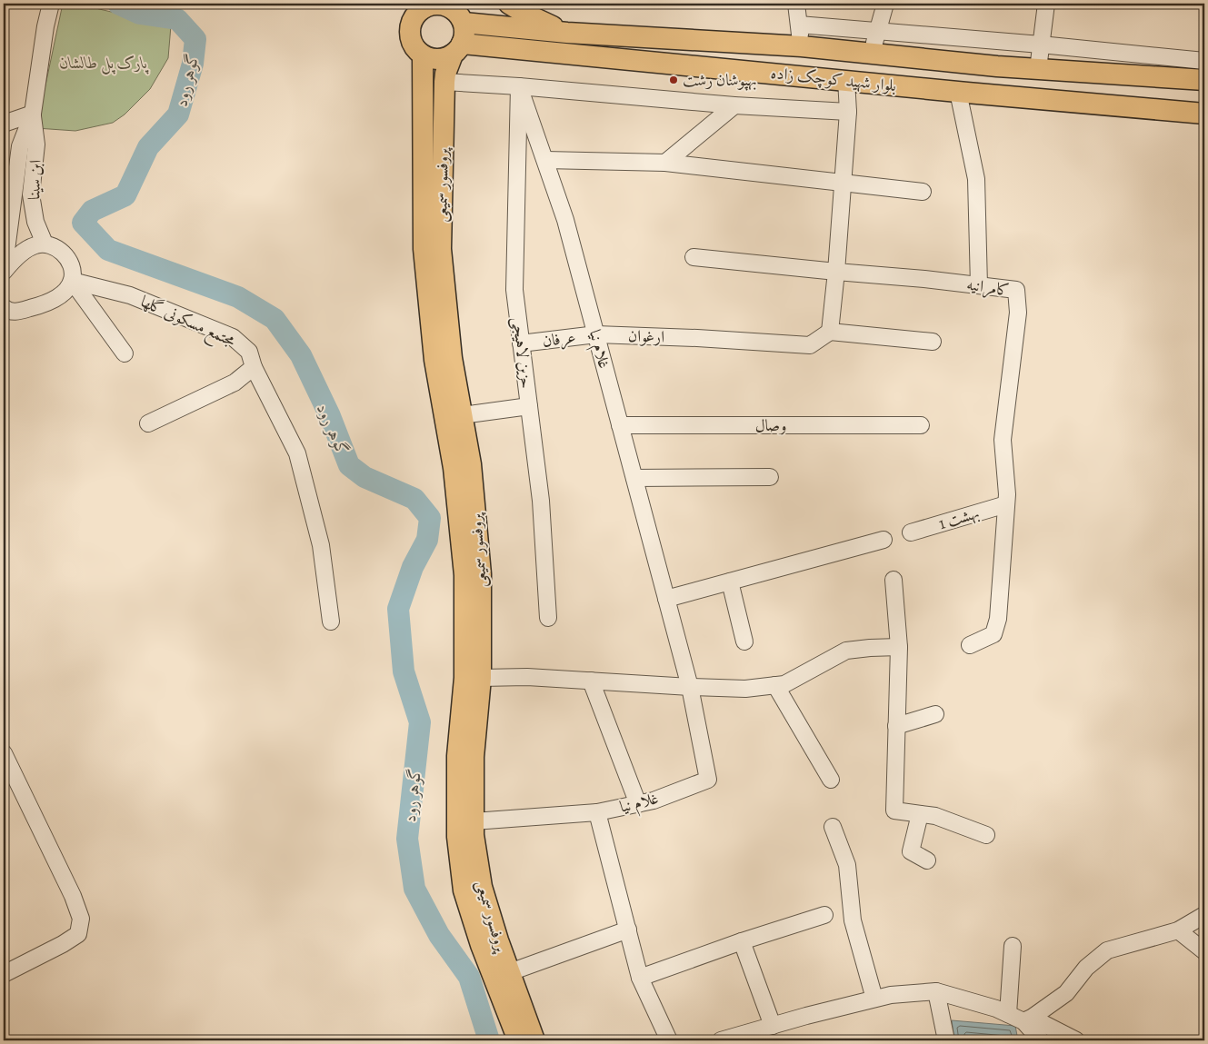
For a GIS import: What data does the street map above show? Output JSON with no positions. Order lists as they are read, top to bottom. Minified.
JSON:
{"streets":{"main road":["بلوار شهید کوچک زاده","پروفسور سمیعی"],"street":["ابن سینا","کامرانیه","مجتمع مسکونی گلها","ارغوان","عرفان","غلام نیا","حزین لاهیجی","وصال","بهشت 1"]},"crossings":[["بلوار شهید کوچک زاده","پروفسور سمیعی"],["پروفسور سمیعی","غلام نیا"],["کامرانیه","بهشت 1"],["ارغوان","عرفان"],["ارغوان","غلام نیا"],["عرفان","غلام نیا"],["عرفان","حزین لاهیجی"],["غلام نیا","حزین لاهیجی"],["غلام نیا","وصال"]],"water":["گوهر رود"],"parks":["پارک پل طالشان"],"places":["بهپوشان رشت"]}
